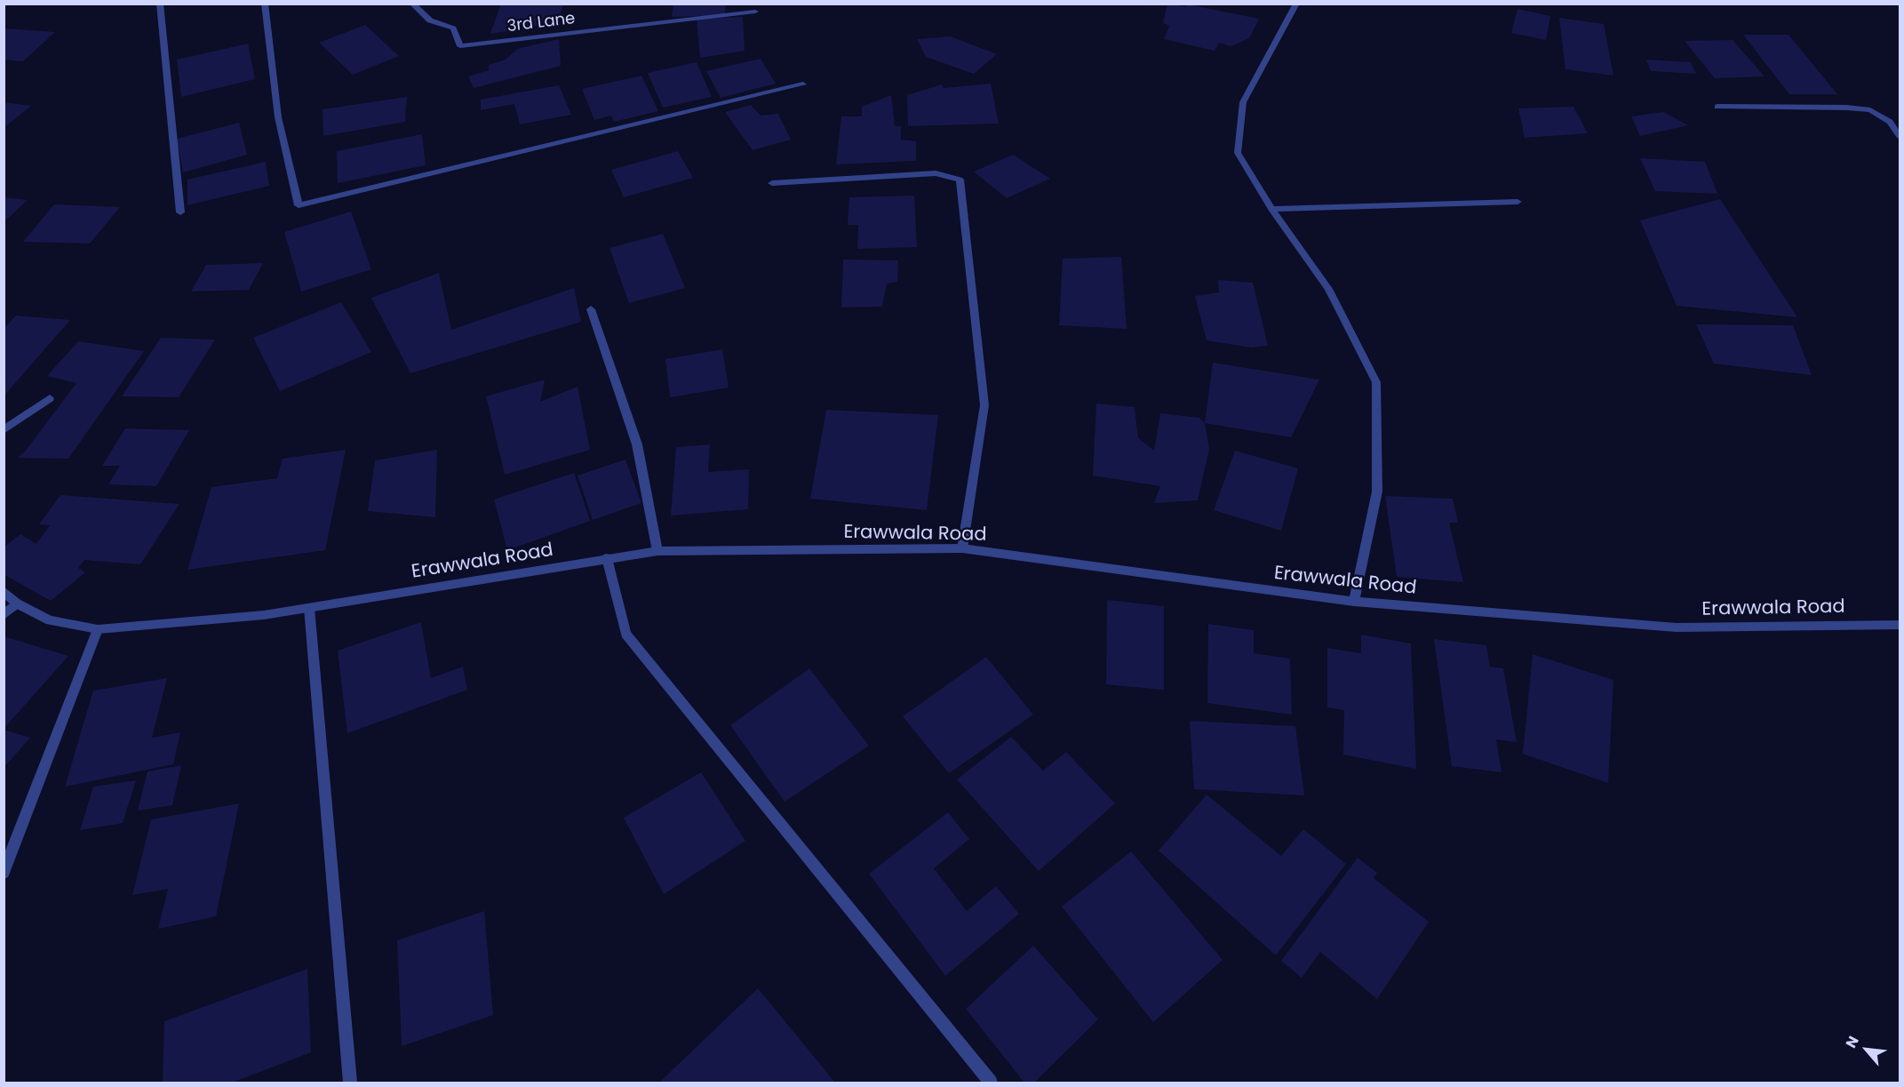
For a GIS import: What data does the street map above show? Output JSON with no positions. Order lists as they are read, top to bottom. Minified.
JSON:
{"streets":{"street":["3rd Lane","Erawwala Road"]},"north":"top left"}
